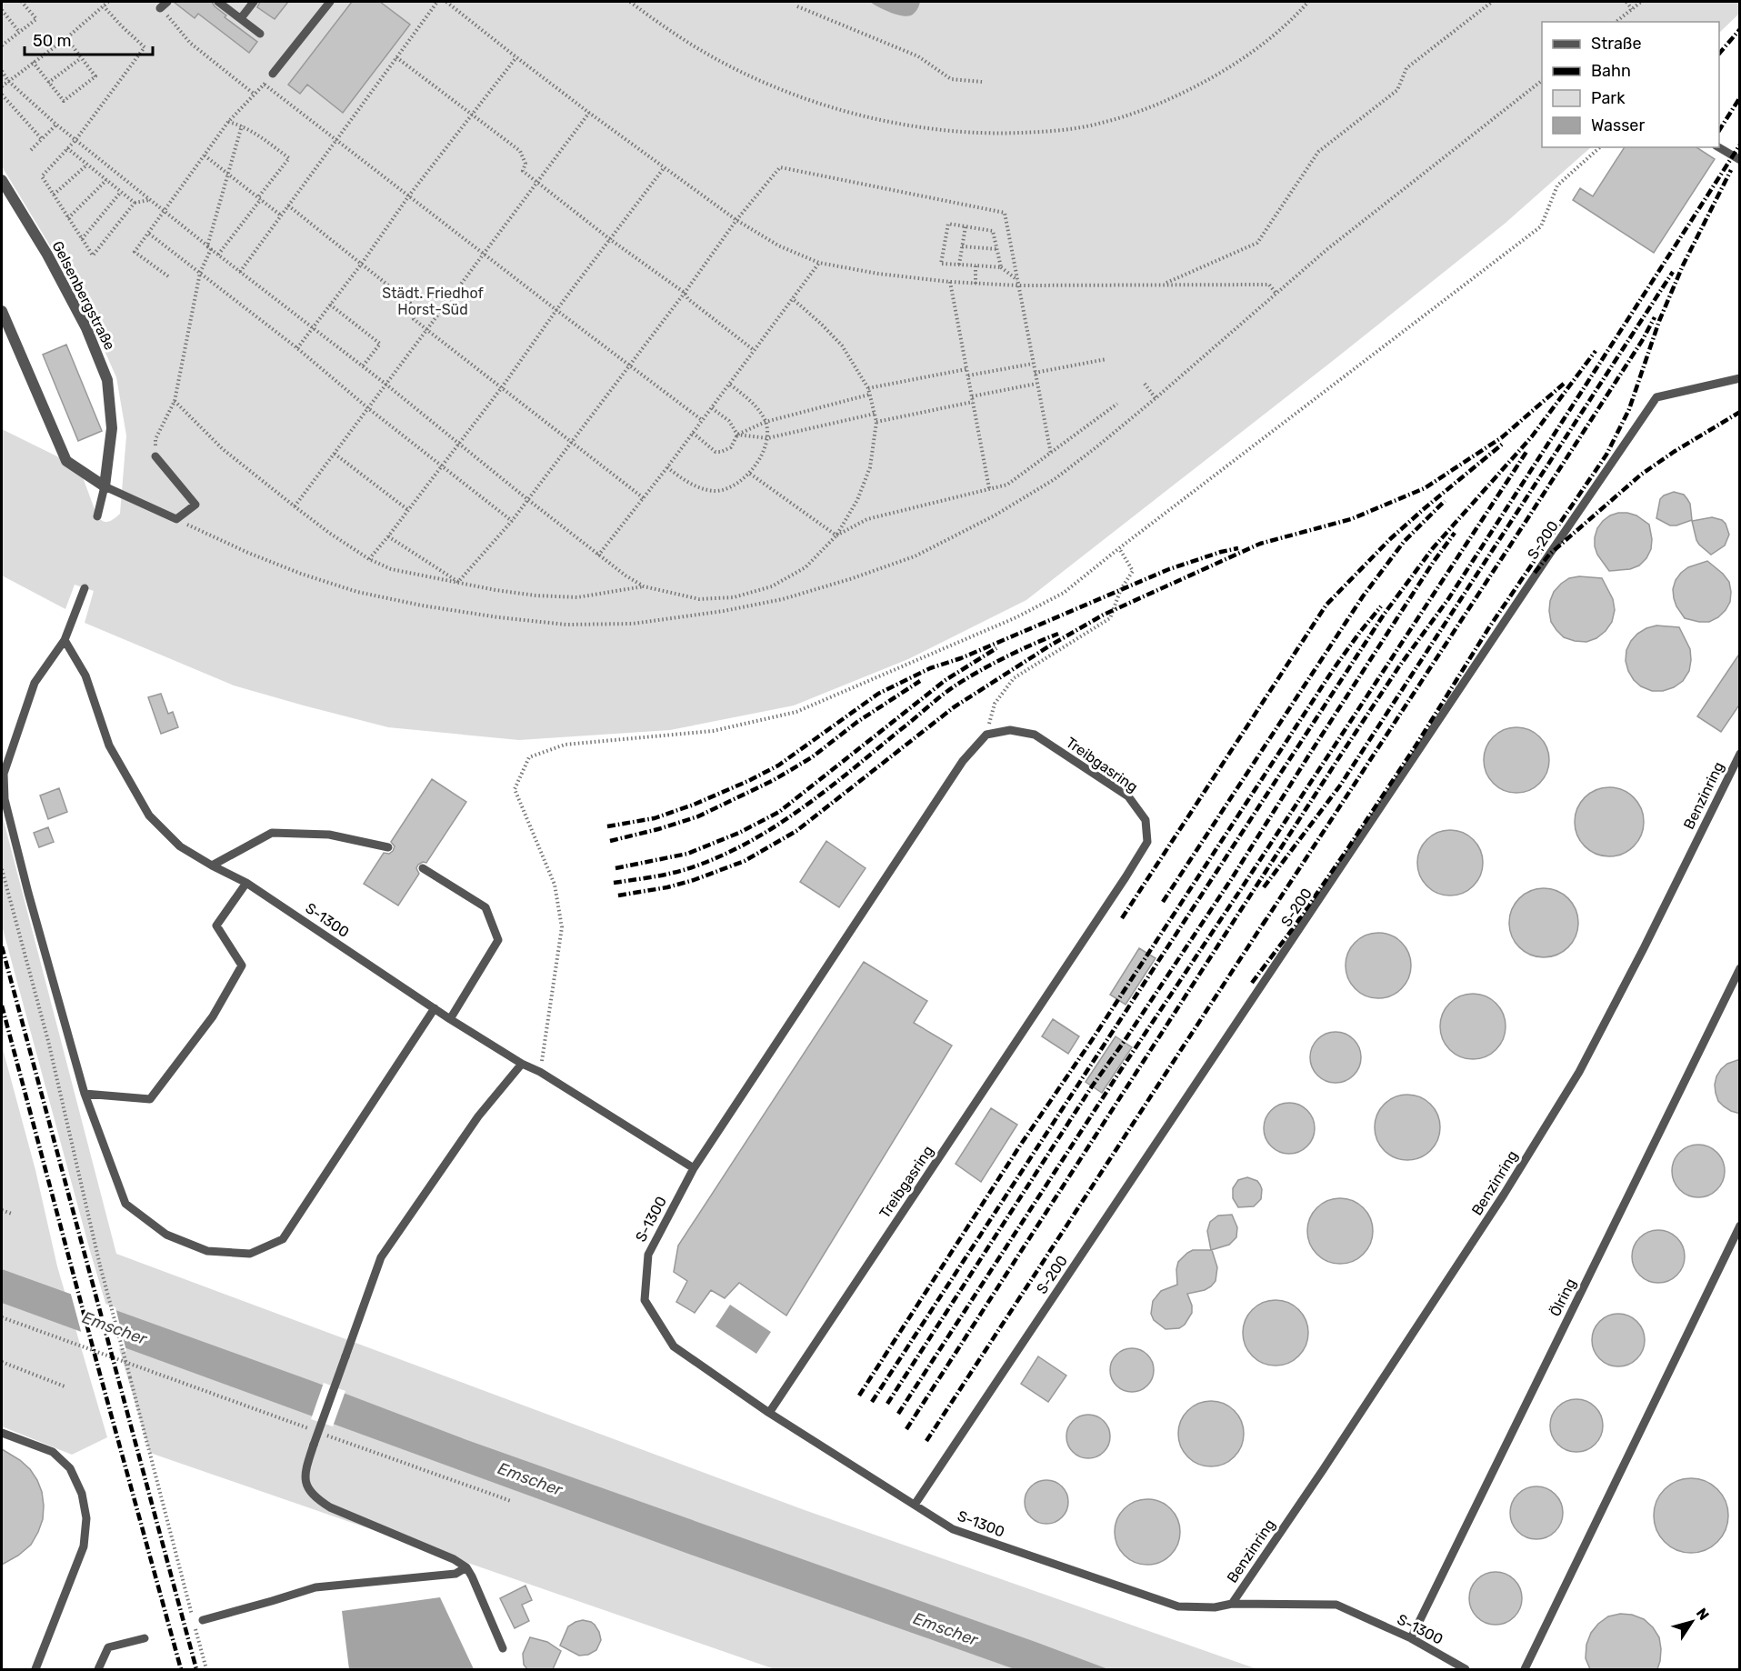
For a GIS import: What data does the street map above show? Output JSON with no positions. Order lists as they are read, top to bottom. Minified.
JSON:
{"streets":{"street":["Gelsenbergstraße"],"lane":["S-200","Treibgasring","Benzinring","S-1300","Ölring"]},"crossings":[["S-200","S-1300"],["Treibgasring","S-1300"],["Benzinring","S-1300"],["S-1300","Ölring"]],"water":["Emscher"],"parks":["Städt. Friedhof Horst-Süd"],"legend":["Straße","Bahn","Park","Wasser"],"scale_bar":"50 m","north":"top right"}
